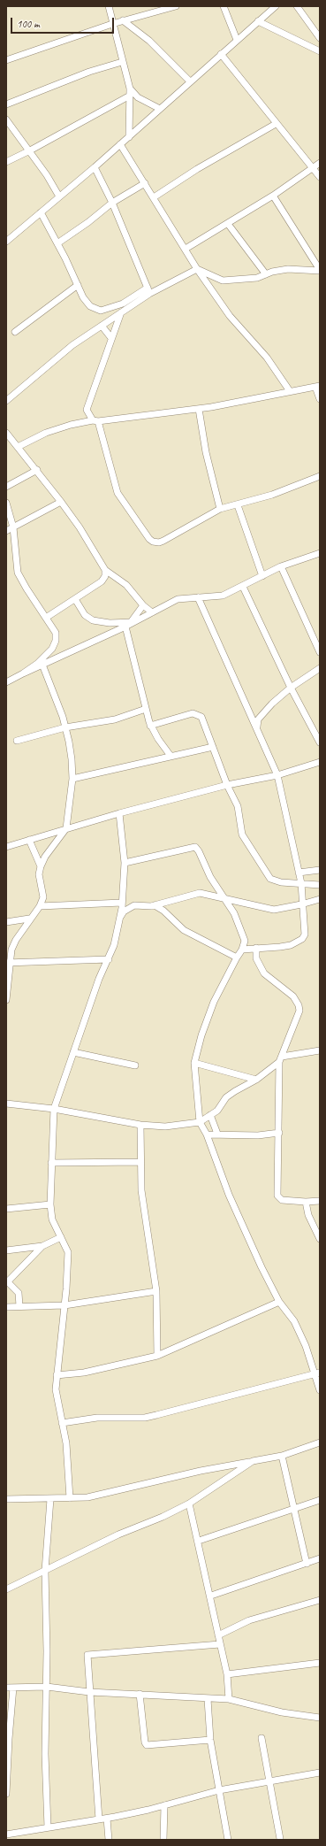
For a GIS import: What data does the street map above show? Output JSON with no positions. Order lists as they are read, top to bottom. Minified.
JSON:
{"scale_bar":"100 m"}
